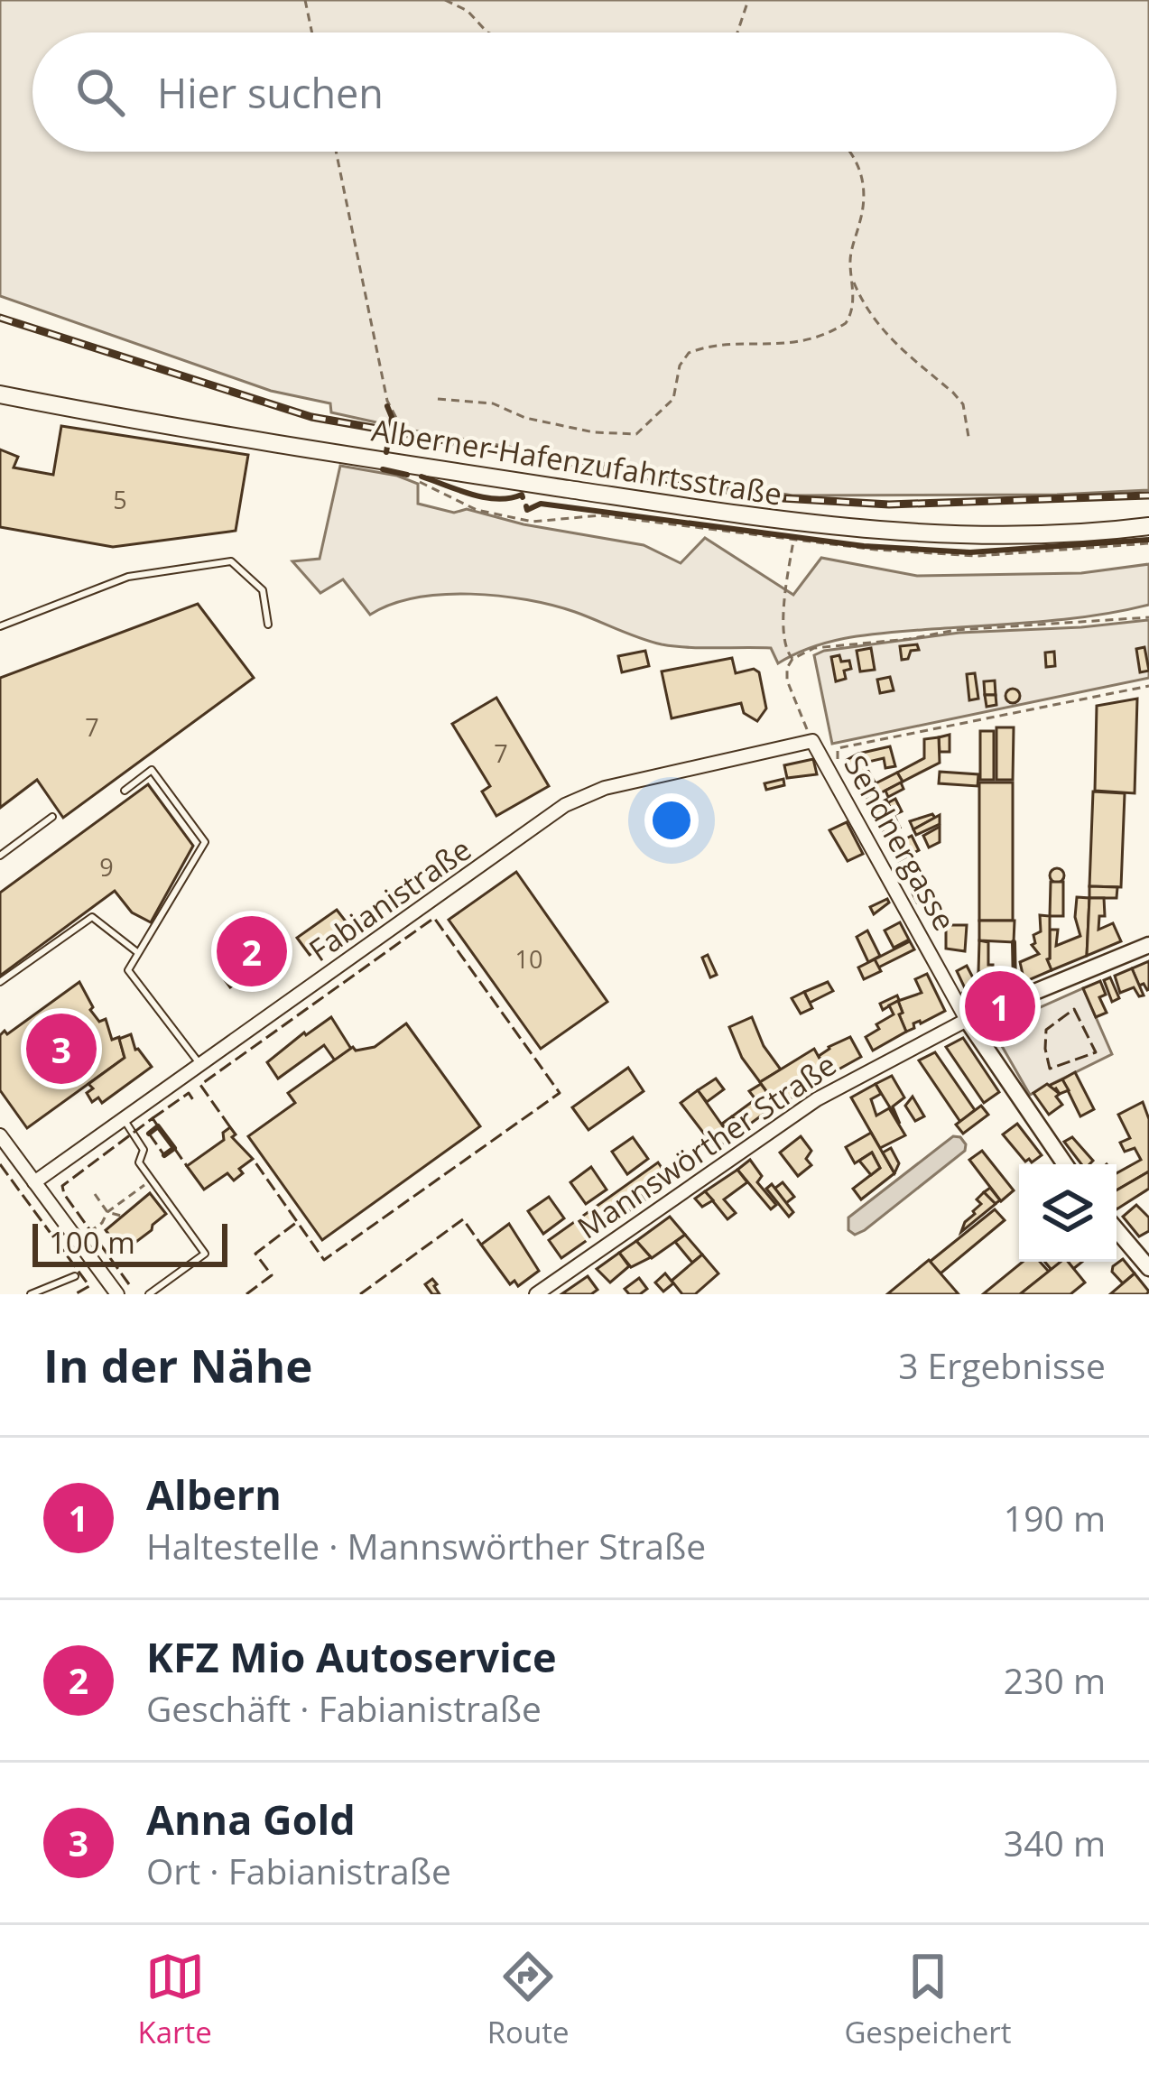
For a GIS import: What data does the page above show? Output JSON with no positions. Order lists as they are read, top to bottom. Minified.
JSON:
{"streets":{"main road":["Alberner Hafenzufahrtsstraße"],"street":["Sendnergasse","Fabianistraße","Mannswörther Straße"]},"crossings":[["Sendnergasse","Fabianistraße"],["Sendnergasse","Mannswörther Straße"]],"house_numbers":["5","7","7","9","10"],"scale_bar":"100 m","page":{"search":"Hier suchen","pins":["2","1","3"],"scale":"100 m","heading":["In der Nähe","3 Ergebnisse"],"list":[{"mark":"1","name":"Albern","note":"Haltestelle · Mannswörther Straße","value":"190 m"},{"mark":"2","name":"KFZ Mio Autoservice","note":"Geschäft · Fabianistraße","value":"230 m"},{"mark":"3","name":"Anna Gold","note":"Ort · Fabianistraße","value":"340 m"}],"nav":["Karte","Route","Gespeichert"]}}
